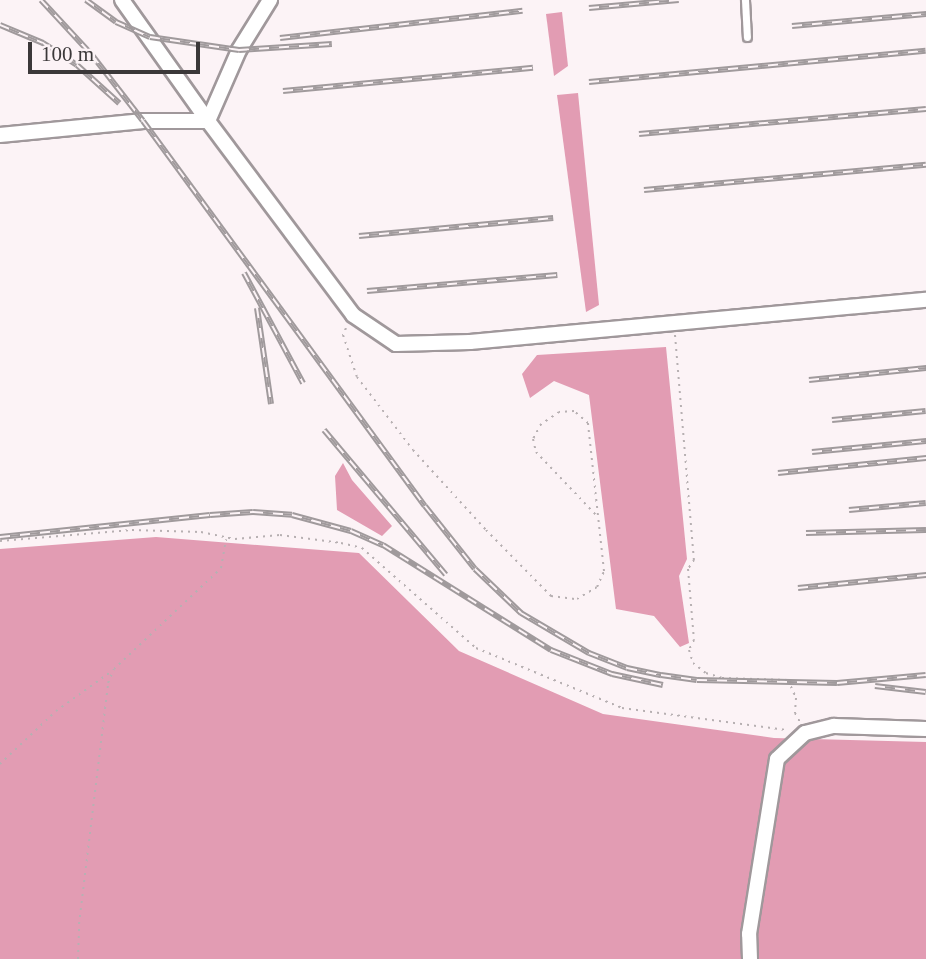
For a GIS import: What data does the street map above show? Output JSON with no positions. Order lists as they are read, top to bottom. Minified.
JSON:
{"scale_bar":"100 m"}
